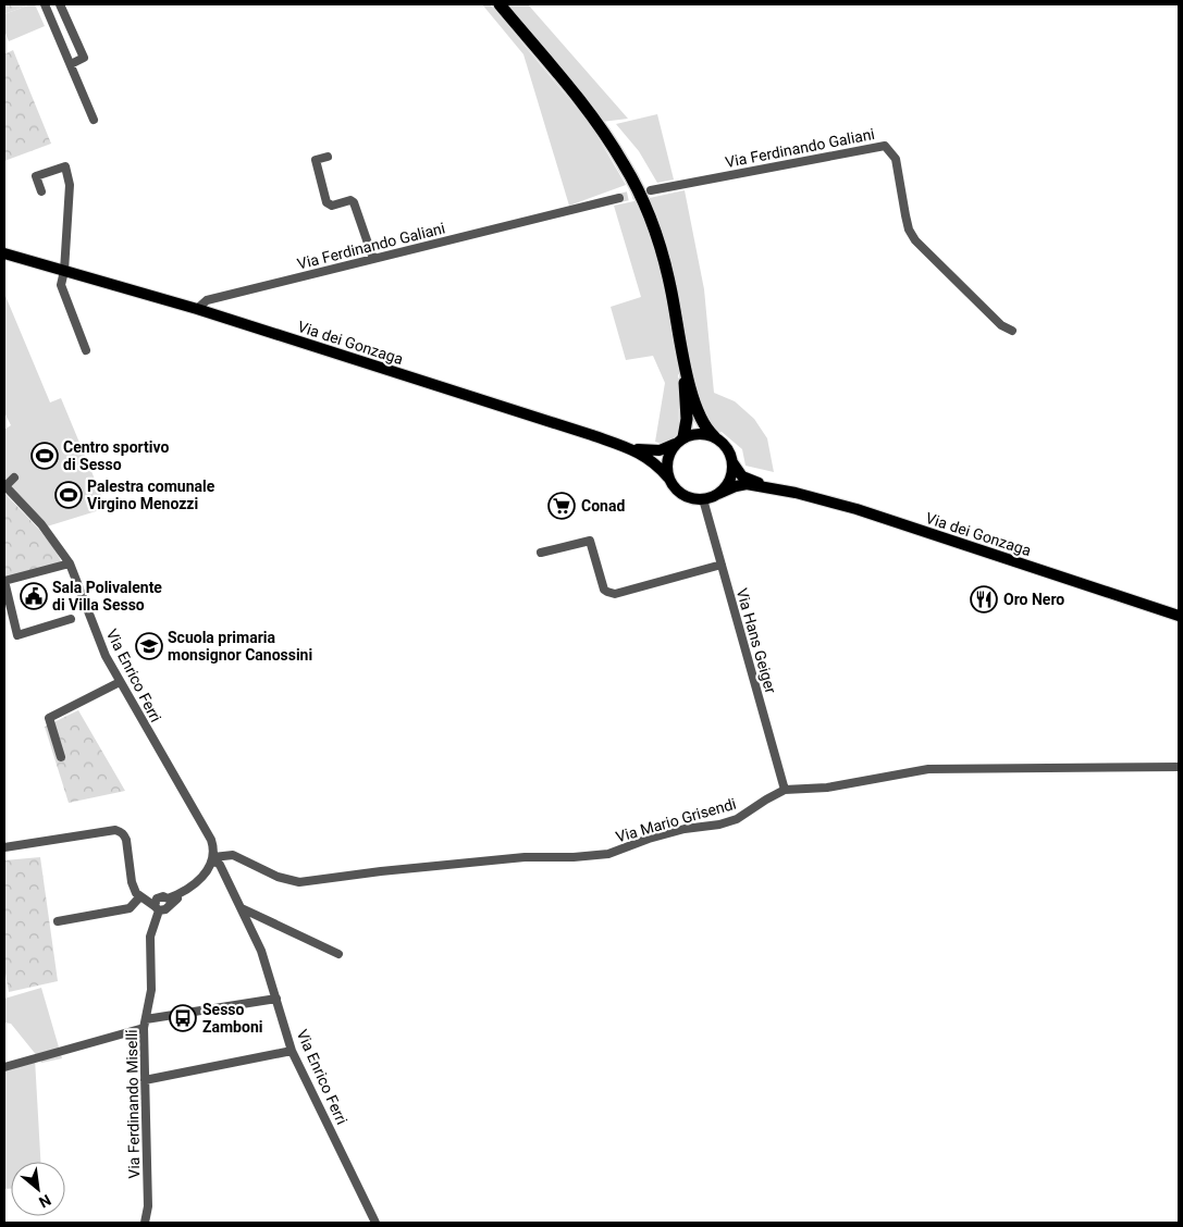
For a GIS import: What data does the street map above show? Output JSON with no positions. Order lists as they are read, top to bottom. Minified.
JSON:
{"streets":{"main road":["Via dei Gonzaga"],"street":["Via Ferdinando Galiani","Via Hans Geiger","Via Enrico Ferri","Via Mario Grisendi","Via Ferdinando Miselli"]},"crossings":[["Via Ferdinando Galiani","Via dei Gonzaga"],["Via dei Gonzaga","Via Hans Geiger"],["Via Hans Geiger","Via Mario Grisendi"],["Via Enrico Ferri","Via Mario Grisendi"]],"places":{"sports":["Centro sportivo di Sesso","Palestra comunale Virgino Menozzi"],"supermarket":["Conad"],"public building":["Sala Polivalente di Villa Sesso"],"restaurant":["Oro Nero"],"school or university":["Scuola primaria monsignor Canossini"],"bus stop":["Sesso Zamboni"]},"north":"bottom right"}
